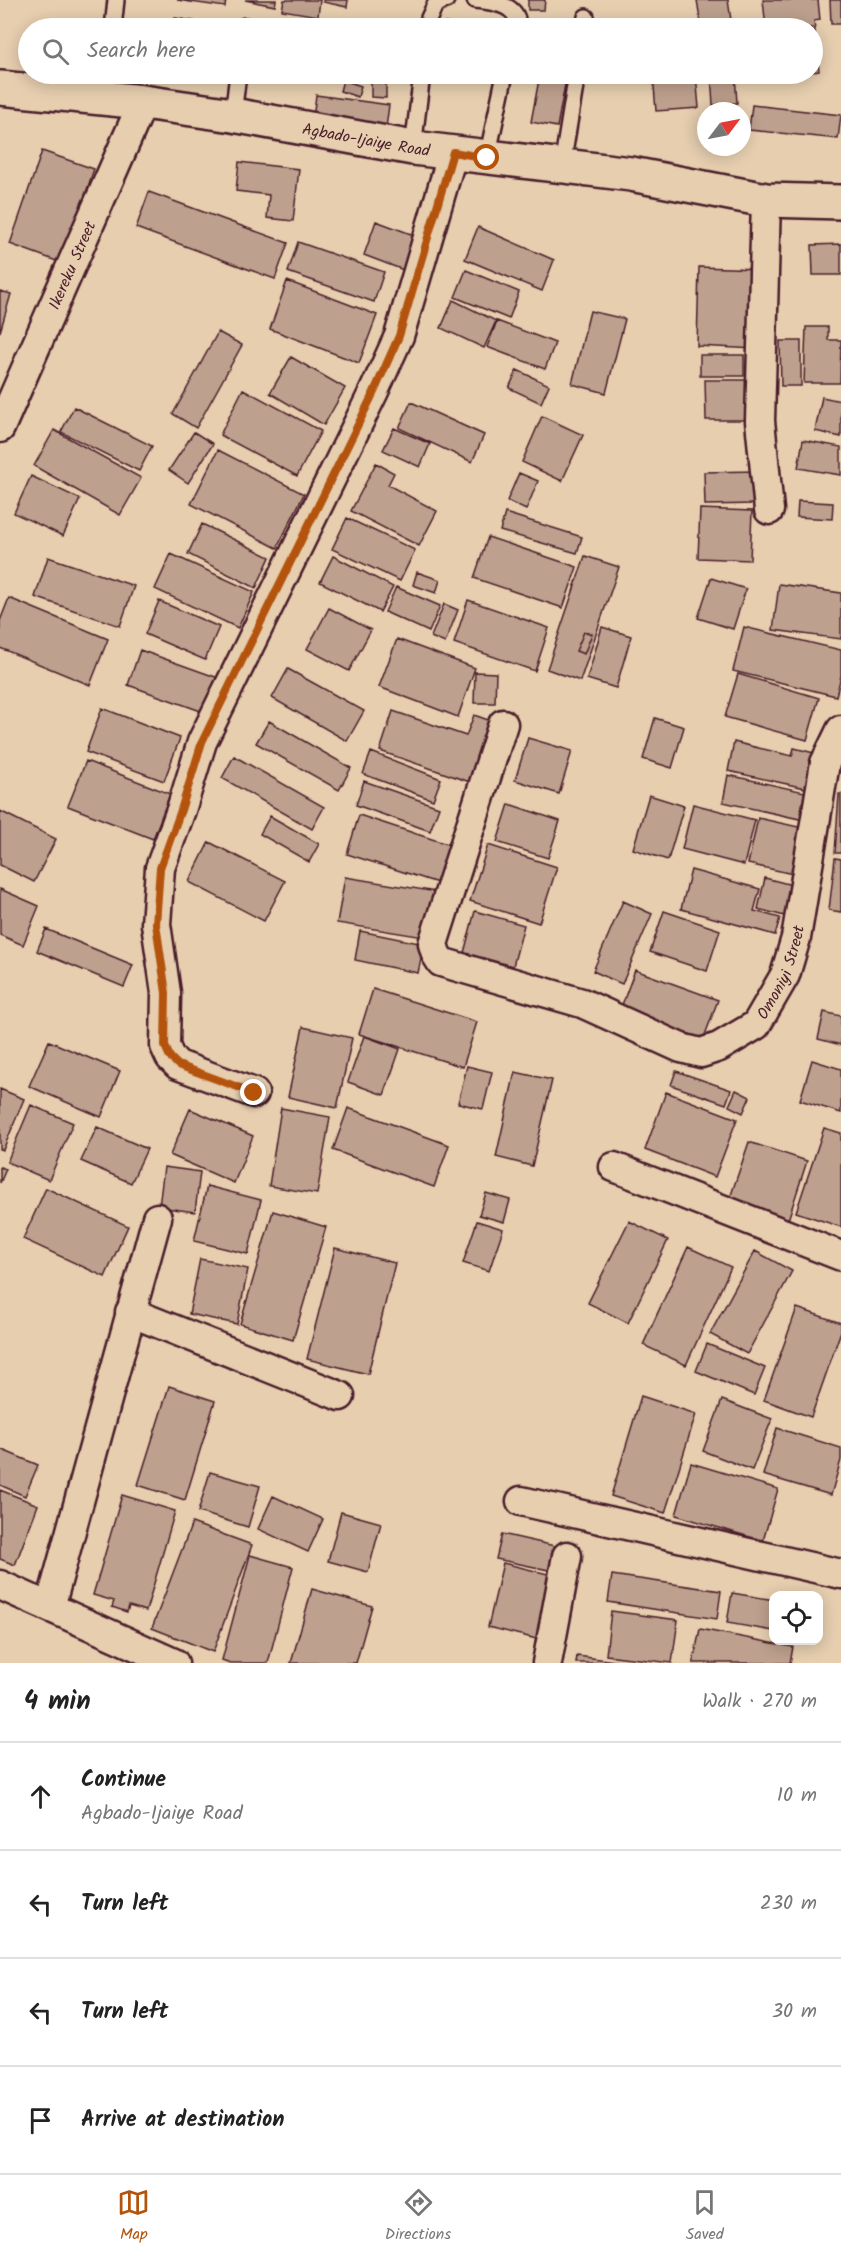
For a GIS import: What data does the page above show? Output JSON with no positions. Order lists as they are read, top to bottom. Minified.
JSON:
{"streets":{"street":["Agbado-Ijaiye Road","Ikereku Street","Omoniyi Street"]},"crossings":[["Agbado-Ijaiye Road","Ikereku Street"]],"north":"top right","page":{"search":"Search here","heading":["4 min","Walk · 270 m"],"list":[["Continue","Agbado-Ijaiye Road","10 m"],["Turn left","230 m"],["Turn left","30 m"],"Arrive at destination"],"nav":["Map","Directions","Saved"]}}
